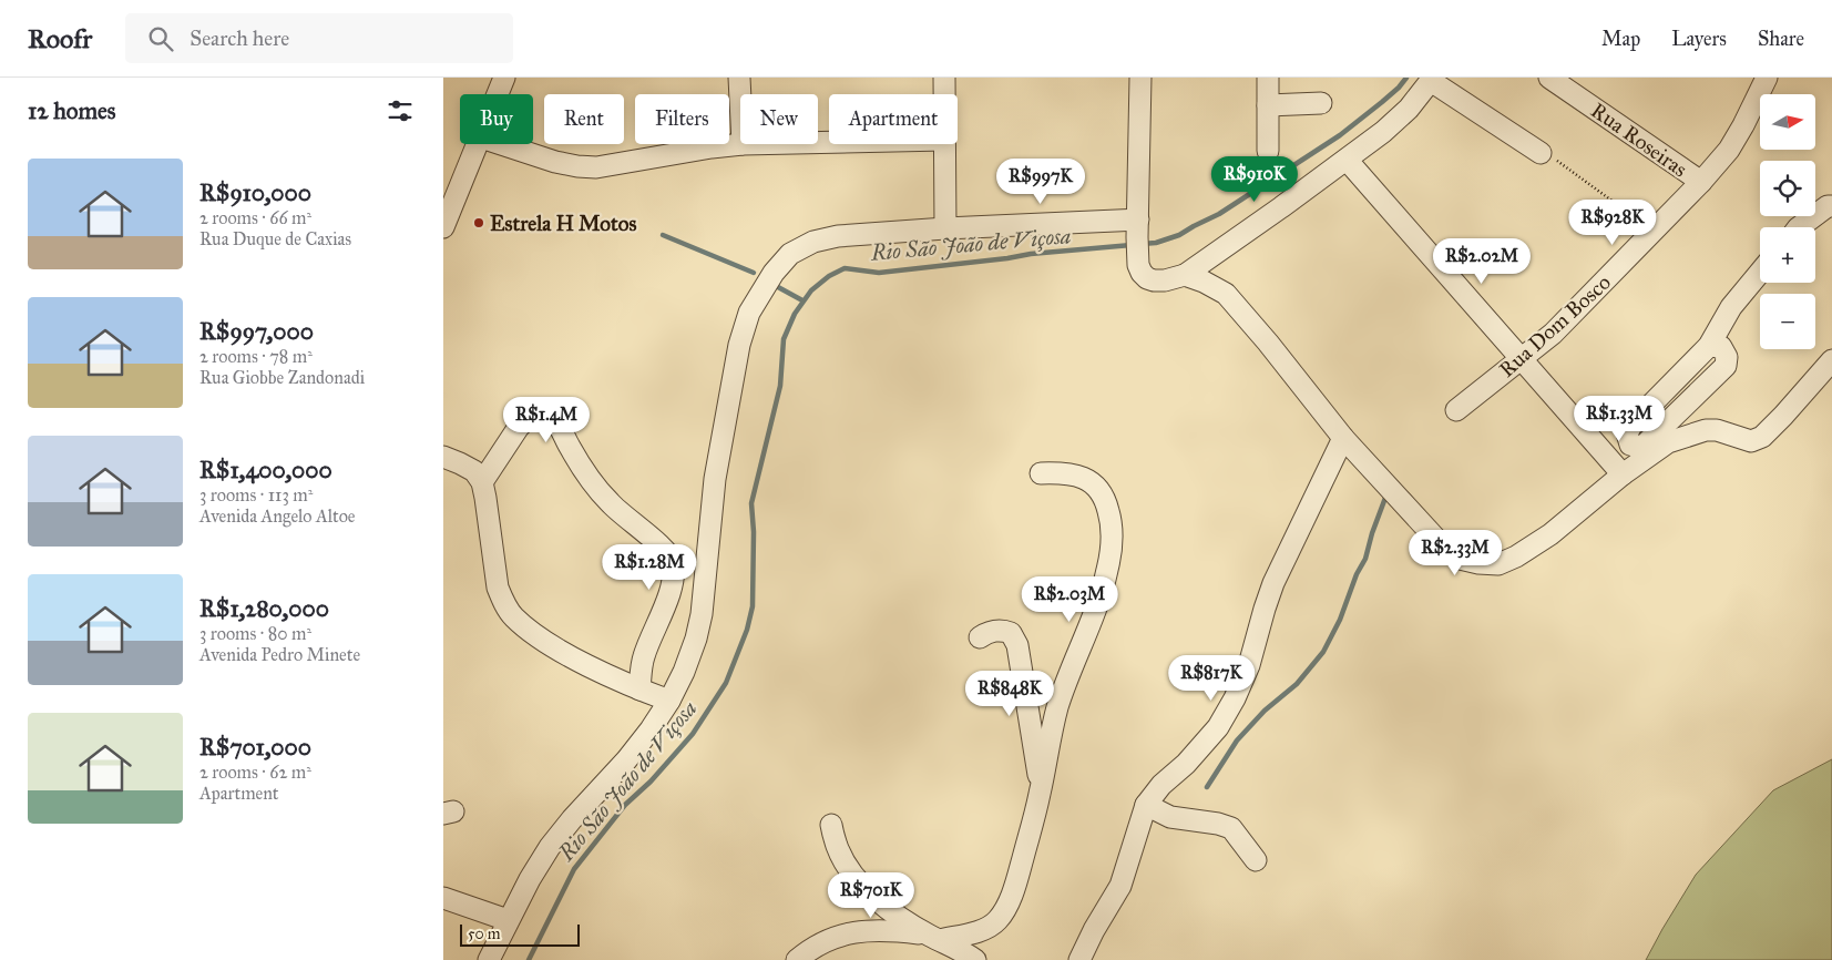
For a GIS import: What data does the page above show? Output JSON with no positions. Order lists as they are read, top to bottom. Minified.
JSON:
{"streets":{"street":["Rua Roseiras","Rua Dom Bosco"]},"crossings":[["Rua Roseiras","Rua Dom Bosco"]],"water":["Rio São João de Viçosa"],"places":["Estrela H Motos"],"scale_bar":"50 m","north":"right","page":{"header":"Roofr","search":"Search here","nav":["Map","Layers","Share"],"heading":"12 homes","map_buttons":["+","−"],"chip":["Buy","Rent","Filters","New","Apartment"],"list":[{"name":"R$910,000","note":"2 rooms · 66 m² · Rua Duque de Caxias"},{"name":"R$997,000","note":"2 rooms · 78 m² · Rua Giobbe Zandonadi"},{"name":"R$1,400,000","note":"3 rooms · 113 m² · Avenida Angelo Altoe"},{"name":"R$1,280,000","note":"3 rooms · 80 m² · Avenida Pedro Minete"},{"name":"R$701,000","note":"2 rooms · 62 m² · Apartment"}],"price":["R$910K","R$997K","R$928K","R$2.02M","R$1.33M","R$1.4M","R$2.33M","R$1.28M","R$2.03M","R$817K","R$848K","R$701K"],"scale":"50 m"}}
